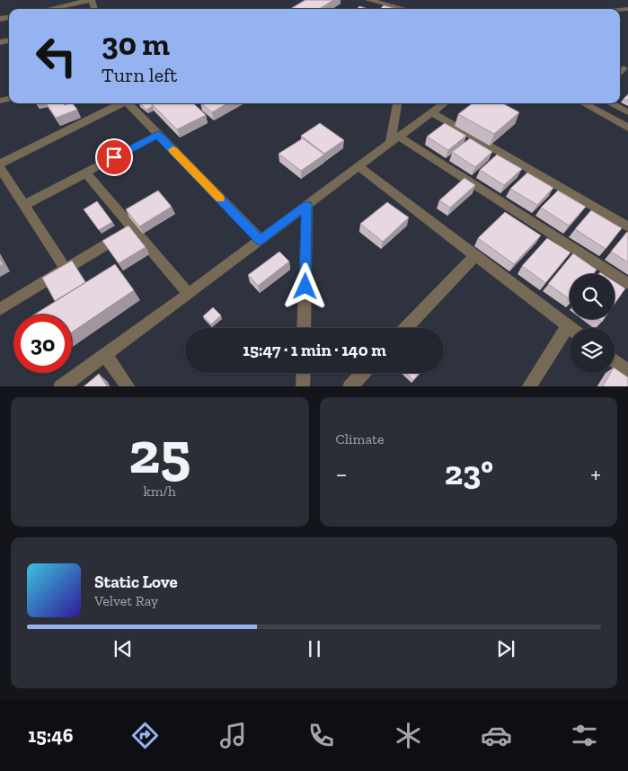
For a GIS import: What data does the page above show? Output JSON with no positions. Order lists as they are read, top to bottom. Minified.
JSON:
{"page":{"turn":["30 m","Turn left"],"limit":"30","trip":"15:47 · 1 min · 140 m","tile":[["25","km/h"],"Climate"],"heat":["−","23°","+"],"song":["Static Love","Velvet Ray"],"tabs":"15:46"}}
